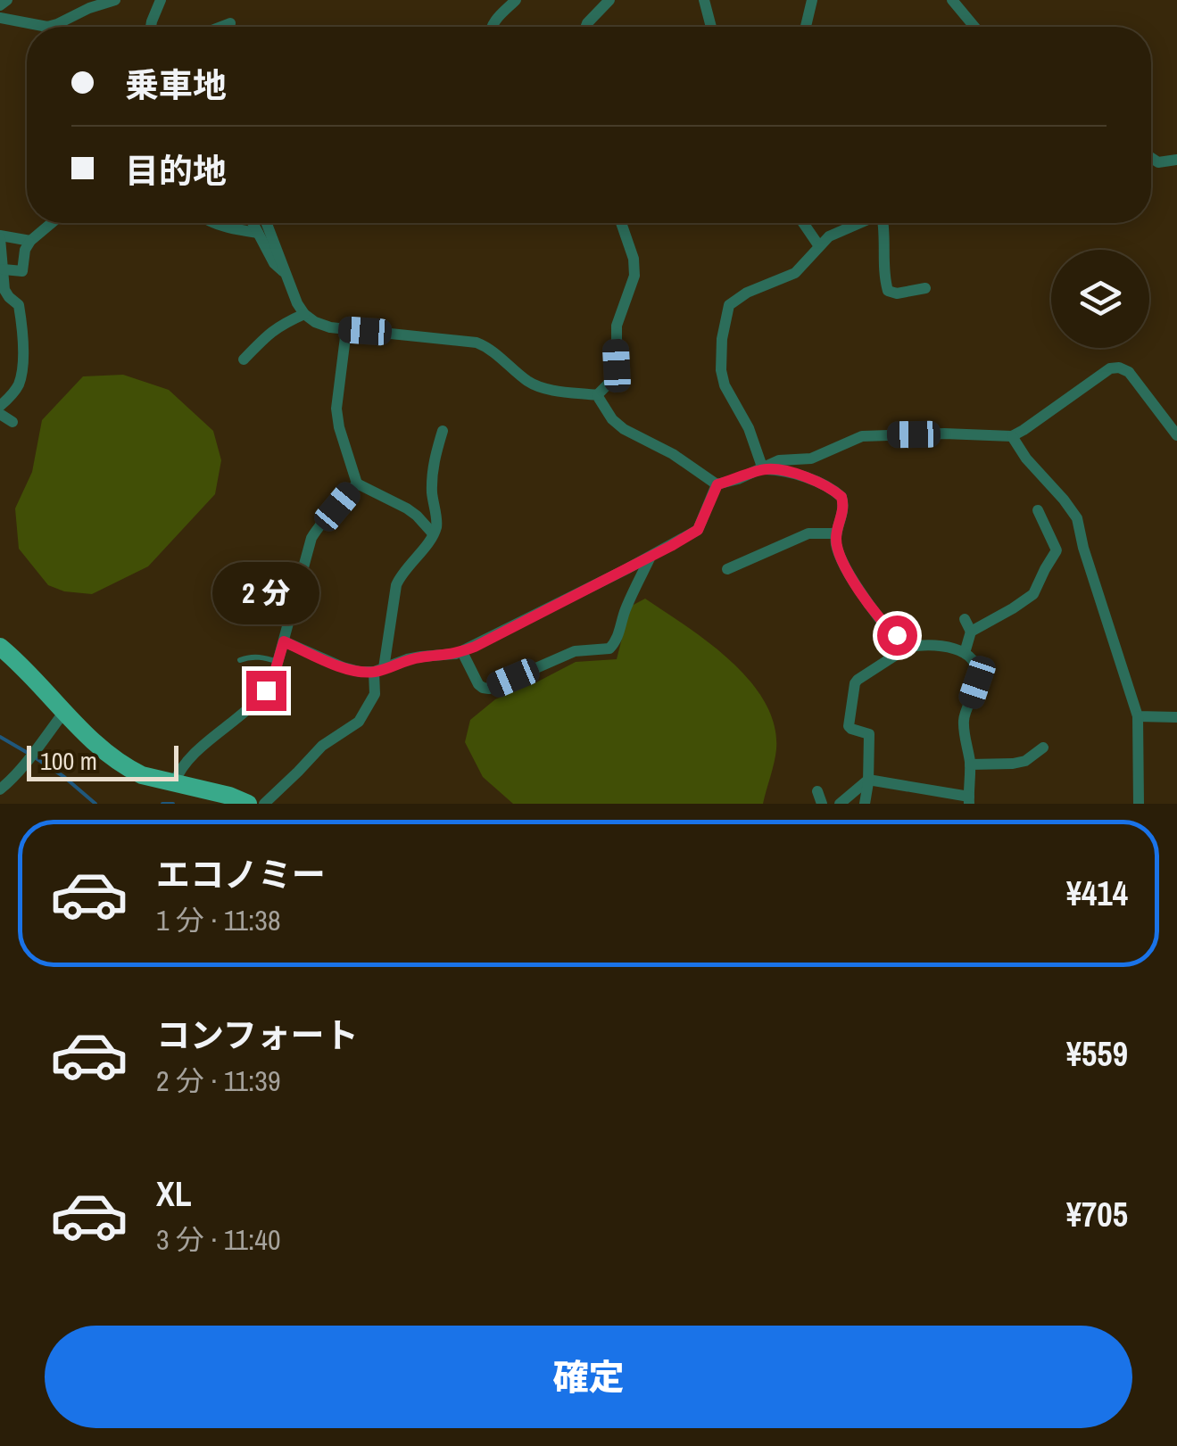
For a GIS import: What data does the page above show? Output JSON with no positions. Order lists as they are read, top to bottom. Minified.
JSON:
{"scale_bar":"100 m","page":{"banner":["乗車地","目的地"],"bubble":"2 分","scale":"100 m","list":[{"name":"エコノミー","note":"1 分 · 11:38","value":"¥414"},{"name":"コンフォート","note":"2 分 · 11:39","value":"¥559"},{"name":"XL","note":"3 分 · 11:40","value":"¥705"}],"buttons":"確定"}}
